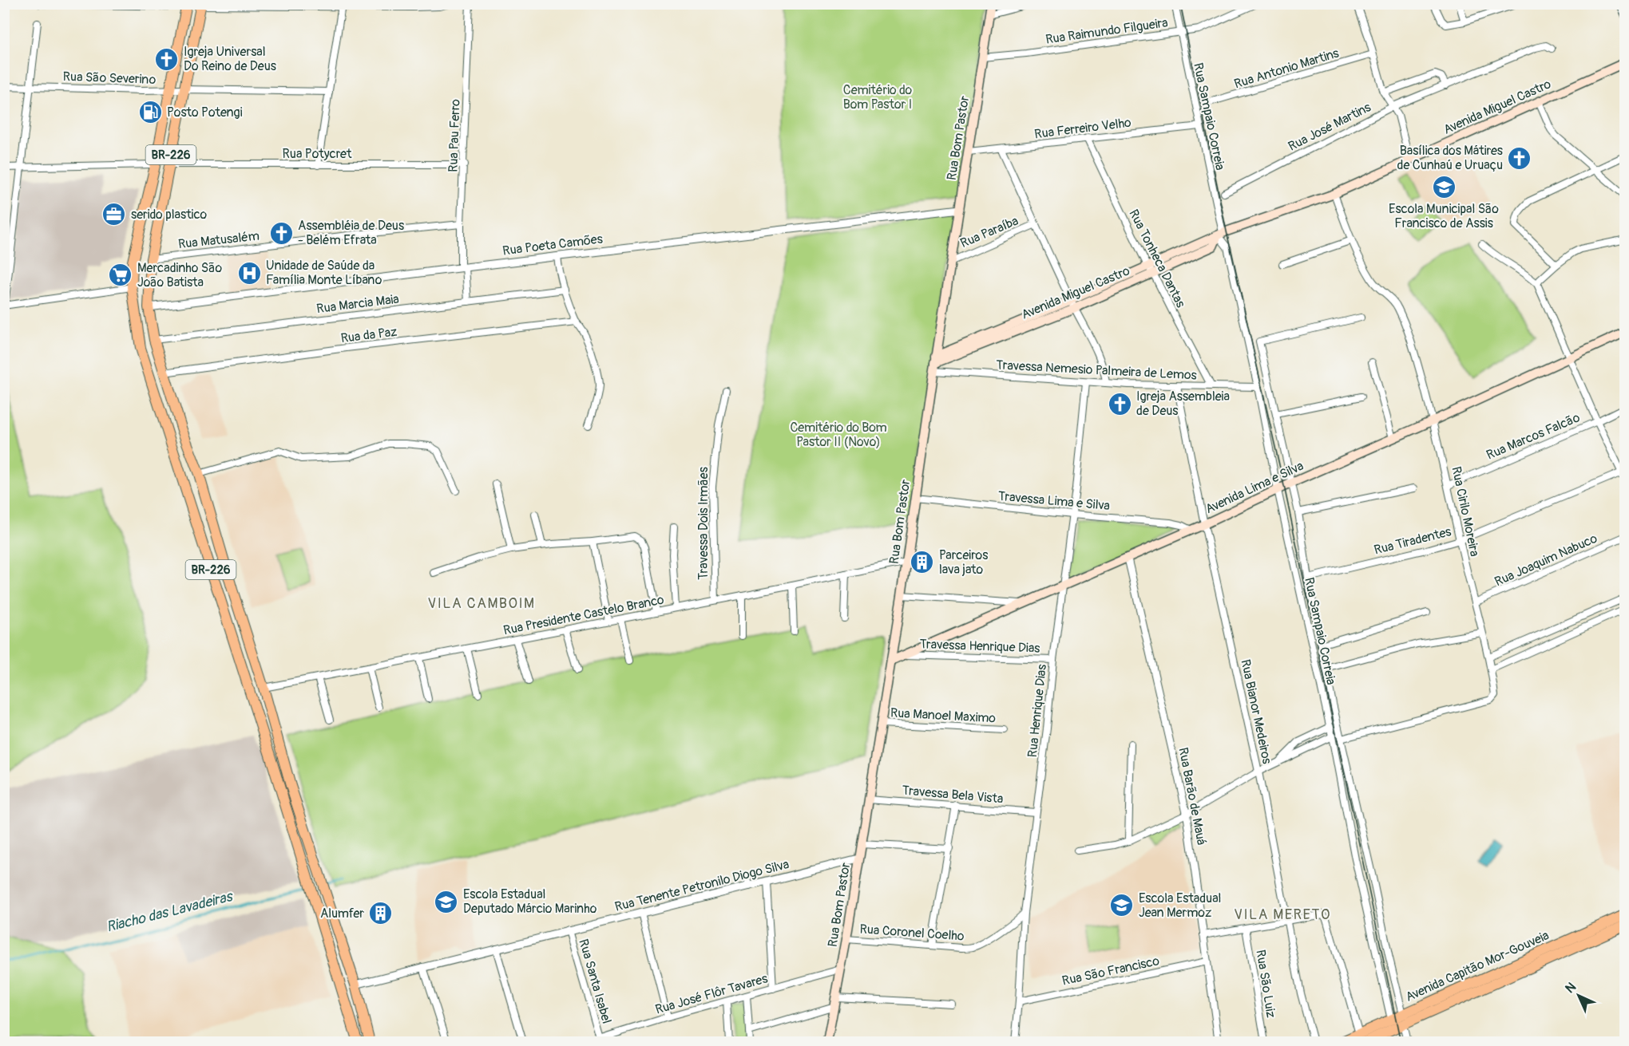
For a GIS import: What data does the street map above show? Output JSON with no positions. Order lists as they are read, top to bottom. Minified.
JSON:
{"streets":{"main road":["Avenida Miguel Castro","Rua Bom Pastor","BR-226","Avenida Lima e Silva","Avenida Capitão Mor-Gouveia"],"street":["Rua Raimundo Filgueira","Rua Antonio Martins","Rua São Severino","Rua Sampaio Correia","Rua José Martins","Rua Ferreiro Velho","Rua Pau Ferro","Rua Potycret","Rua Paraíba","Rua Matusalém","Rua Poeta Camões","Rua Tonheca Dantas","Rua Marcia Maia","Rua da Paz","Travessa Nemesio Palmeira de Lemos","Rua Marcos Falcão","Travessa Lima e Silva","Rua Cirilo Moreira","Travessa Dois Irmães","Rua Tiradentes","Rua Joaquim Nabuco","Rua Presidente Castelo Branco","Travessa Henrique Dias","Rua Henrique Dias","Rua Bianor Medeiros","Rua Manoel Maximo","Travessa Bela Vista","Rua Barão de Mauá","Rua Tenente Petronilo Diogo Silva","Rua Coronel Coelho","Rua São Francisco","Rua Santa Isabel","Rua São Luiz","Rua José Flôr Tavares"]},"crossings":[["Rua Raimundo Filgueira","Rua Sampaio Correia"],["Rua Raimundo Filgueira","Rua Bom Pastor"],["Rua São Severino","BR-226"],["Avenida Miguel Castro","Rua Sampaio Correia"],["Avenida Miguel Castro","Rua Bom Pastor"],["Avenida Miguel Castro","Rua Tonheca Dantas"],["Avenida Miguel Castro","Travessa Nemesio Palmeira de Lemos"],["Avenida Miguel Castro","Rua Cirilo Moreira"],["Rua Sampaio Correia","Rua Ferreiro Velho"],["Rua Sampaio Correia","Travessa Nemesio Palmeira de Lemos"],["Rua Sampaio Correia","Avenida Lima e Silva"],["Rua Sampaio Correia","Rua Cirilo Moreira"],["Rua Sampaio Correia","Rua Tiradentes"],["Rua Sampaio Correia","Avenida Capitão Mor-Gouveia"],["Rua Ferreiro Velho","Rua Bom Pastor"],["Rua Ferreiro Velho","Rua Tonheca Dantas"],["Rua Pau Ferro","Rua Potycret"],["Rua Pau Ferro","Rua Matusalém"],["Rua Pau Ferro","Rua Poeta Camões"],["Rua Pau Ferro","Rua Marcia Maia"],["Rua Bom Pastor","Rua Paraíba"],["Rua Bom Pastor","Rua Poeta Camões"],["Rua Bom Pastor","Travessa Nemesio Palmeira de Lemos"],["Rua Bom Pastor","Avenida Lima e Silva"],["Rua Bom Pastor","Travessa Lima e Silva"],["Rua Bom Pastor","Rua Presidente Castelo Branco"],["Rua Bom Pastor","Rua Manoel Maximo"],["Rua Bom Pastor","Travessa Bela Vista"],["Rua Bom Pastor","Rua Tenente Petronilo Diogo Silva"],["Rua Bom Pastor","Rua Coronel Coelho"],["Rua Bom Pastor","Rua José Flôr Tavares"],["Rua Potycret","BR-226"],["BR-226","Rua Matusalém"],["BR-226","Rua Poeta Camões"],["BR-226","Rua Marcia Maia"],["BR-226","Rua da Paz"],["BR-226","Rua Presidente Castelo Branco"],["BR-226","Rua Tenente Petronilo Diogo Silva"],["Rua Tonheca Dantas","Travessa Nemesio Palmeira de Lemos"],["Travessa Nemesio Palmeira de Lemos","Rua Henrique Dias"],["Travessa Nemesio Palmeira de Lemos","Rua Bianor Medeiros"],["Rua Marcos Falcão","Rua Cirilo Moreira"],["Avenida Lima e Silva","Travessa Lima e Silva"],["Avenida Lima e Silva","Rua Cirilo Moreira"],["Avenida Lima e Silva","Travessa Henrique Dias"],["Avenida Lima e Silva","Rua Henrique Dias"],["Avenida Lima e Silva","Rua Bianor Medeiros"],["Avenida Lima e Silva","Rua Barão de Mauá"],["Travessa Lima e Silva","Rua Henrique Dias"],["Rua Cirilo Moreira","Rua Tiradentes"],["Rua Cirilo Moreira","Rua Joaquim Nabuco"],["Travessa Dois Irmães","Rua Presidente Castelo Branco"],["Travessa Henrique Dias","Rua Henrique Dias"],["Rua Henrique Dias","Travessa Bela Vista"],["Rua Henrique Dias","Rua Coronel Coelho"],["Rua Henrique Dias","Rua São Francisco"],["Rua Barão de Mauá","Rua São Francisco"],["Rua Tenente Petronilo Diogo Silva","Rua Santa Isabel"],["Rua Santa Isabel","Rua José Flôr Tavares"]],"districts":["VILA CAMBOIM","VILA MERETO"],"water":["Riacho das Lavadeiras"],"parks":["Cemitério do Bom Pastor I","Cemitério do Bom Pastor II (Novo)"],"places":{"church":["Igreja Universal Do Reino de Deus","Basílica dos Mátires de Cunhaú e Uruaçu","Assembléia de Deus - Belém Efrata","Igreja Assembleia de Deus"],"fuel station":["Posto Potengi"],"school or university":["Escola Municipal São Francisco de Assis","Escola Estadual Deputado Márcio Marinho","Escola Estadual Jean Mermoz"],"office":["serido plastico"],"hospital":["Unidade de Saúde da Família Monte Líbano"],"supermarket":["Mercadinho São João Batista"],"building":["Parceiros lava jato","Alumfer"]},"north":"top left"}
